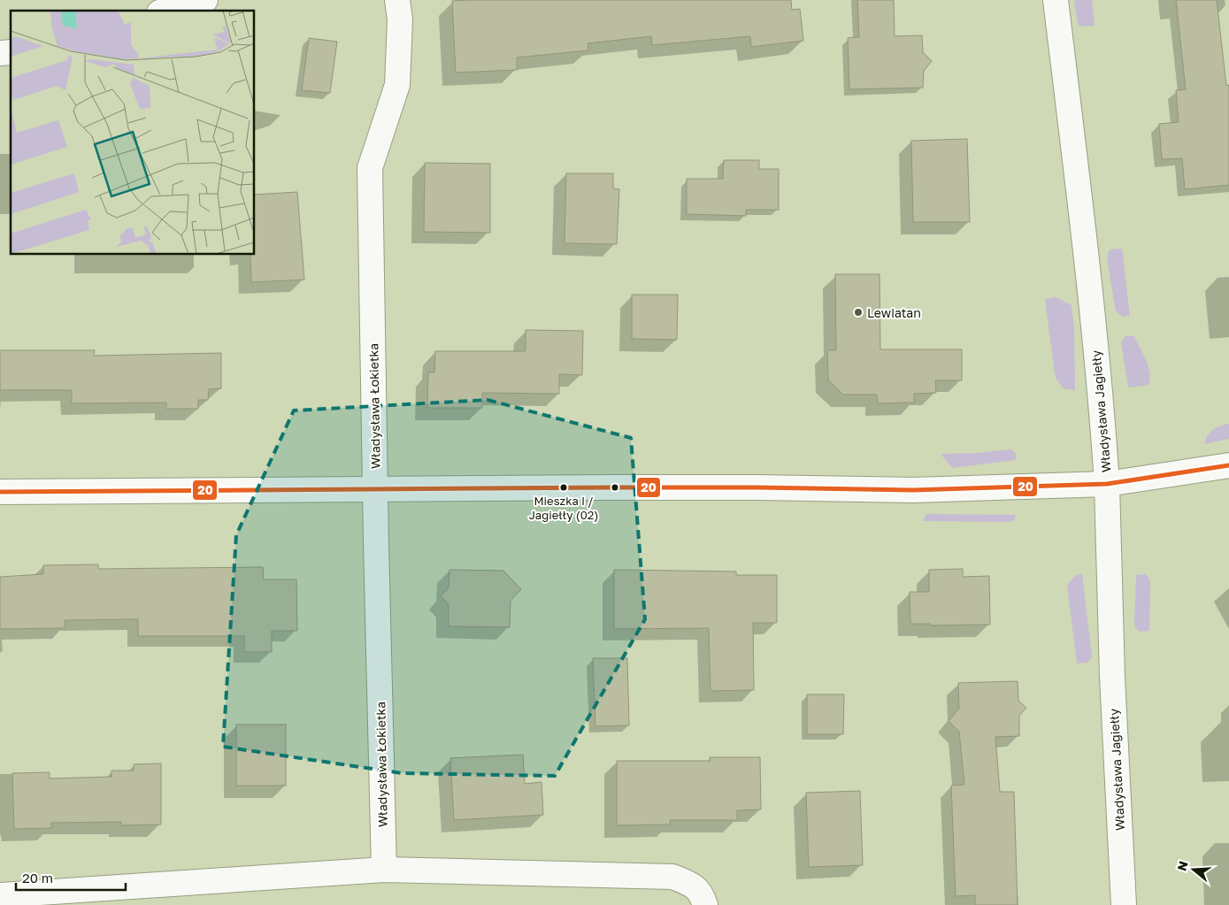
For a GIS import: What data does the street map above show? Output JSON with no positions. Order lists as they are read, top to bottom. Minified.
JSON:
{"streets":{"street":["Władysława Łokietka","Władysława Jagiełły"]},"places":["Lewiatan","Mieszka I / Jagiełły (02)"],"lines":["transit line 20"],"scale_bar":"20 m","north":"left"}
